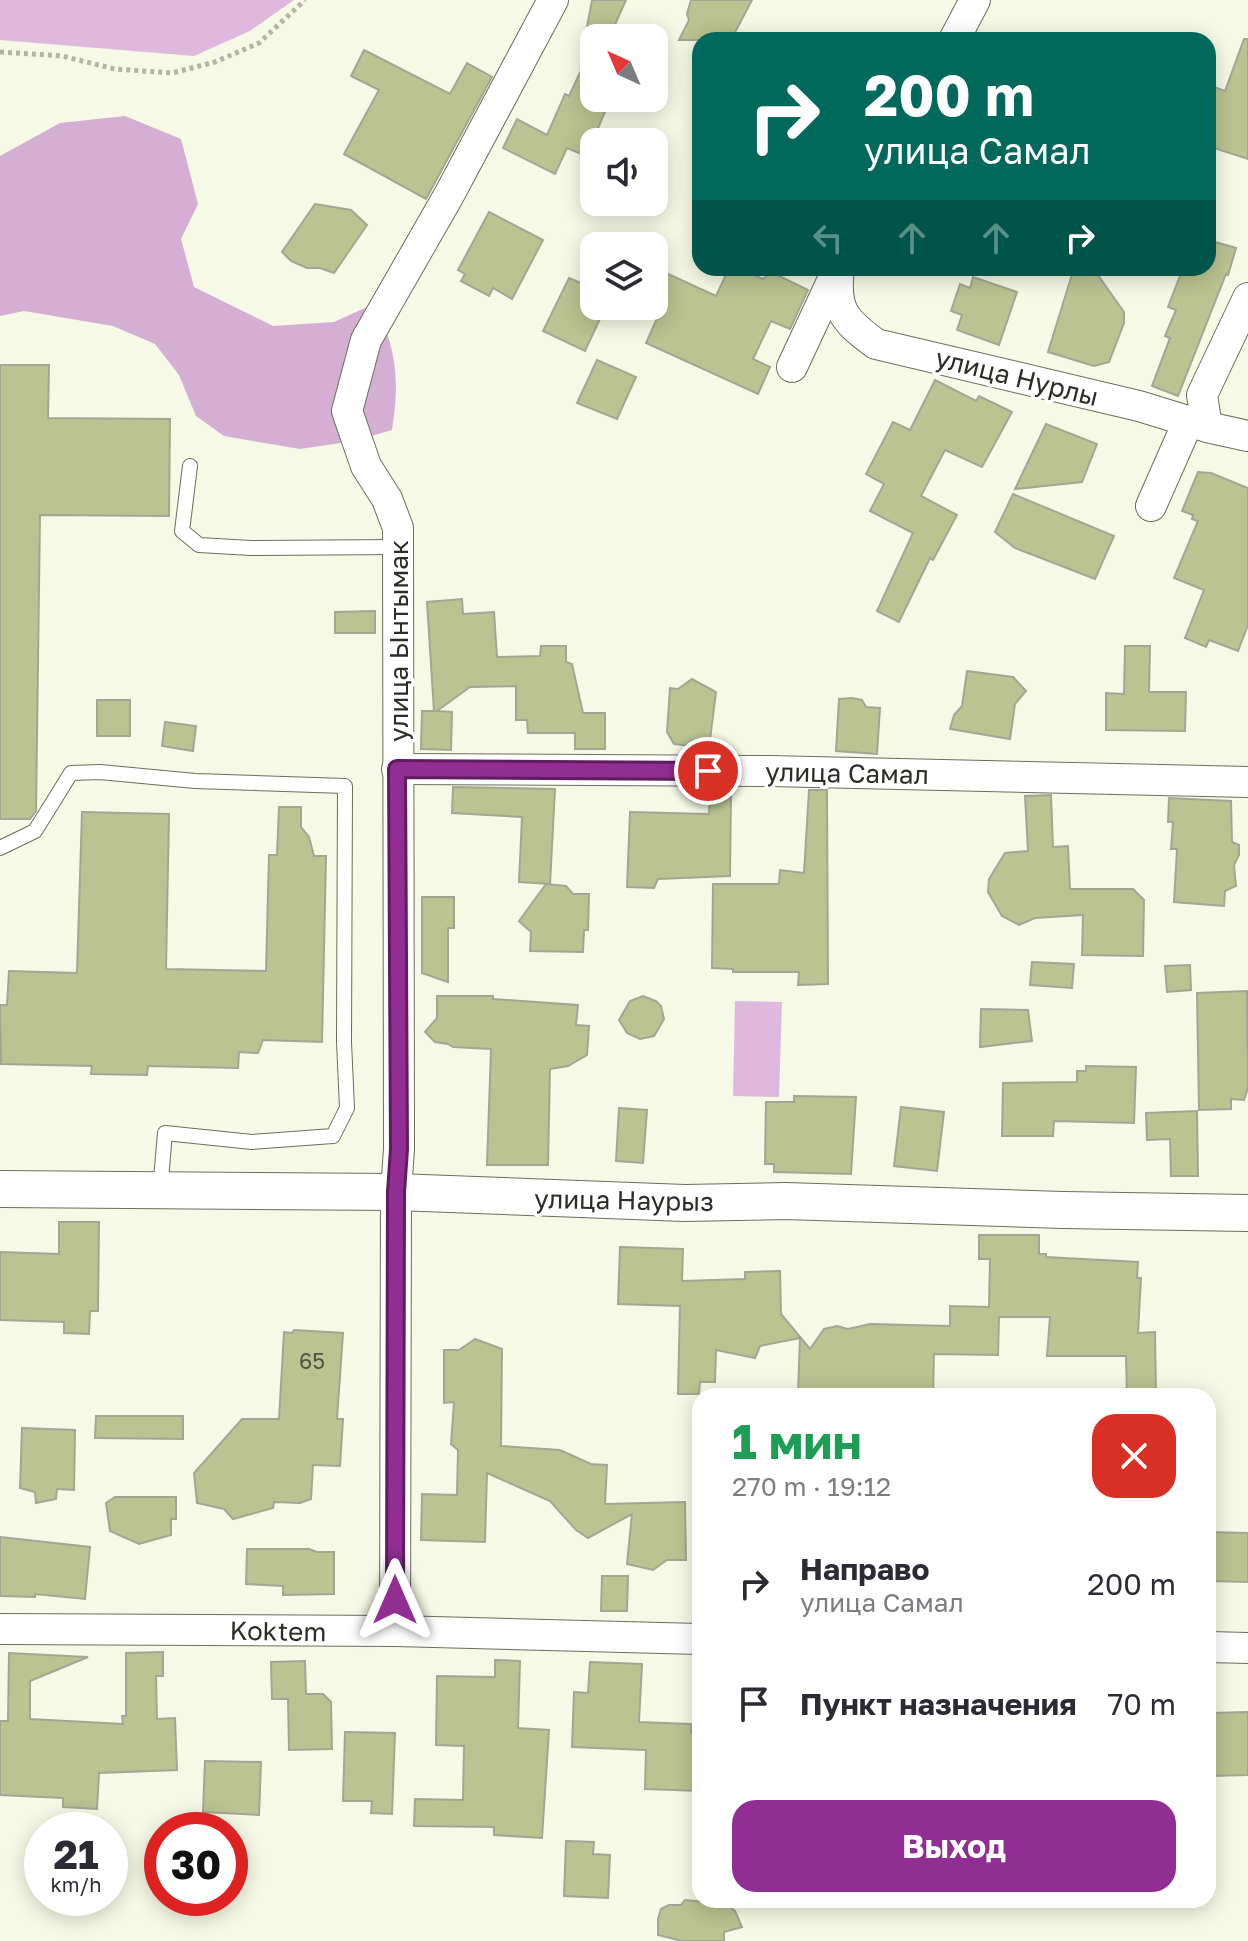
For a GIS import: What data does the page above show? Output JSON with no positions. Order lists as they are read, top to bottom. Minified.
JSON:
{"streets":{"street":["улица Нурлы","улица Ынтымак","улица Самал","улица Наурыз","Koktem"]},"crossings":[["улица Ынтымак","улица Самал"],["улица Ынтымак","улица Наурыз"],["улица Ынтымак","Koktem"]],"house_numbers":["65"],"north":"top left","page":{"turn":["200 m","улица Самал"],"heading":["1 мин","270 m · 19:12"],"list":[{"name":"Направо","note":"улица Самал","value":"200 m"},{"name":"Пункт назначения","value":"70 m"}],"buttons":"Выход","speed":"21 km/h","limit":"30"}}
